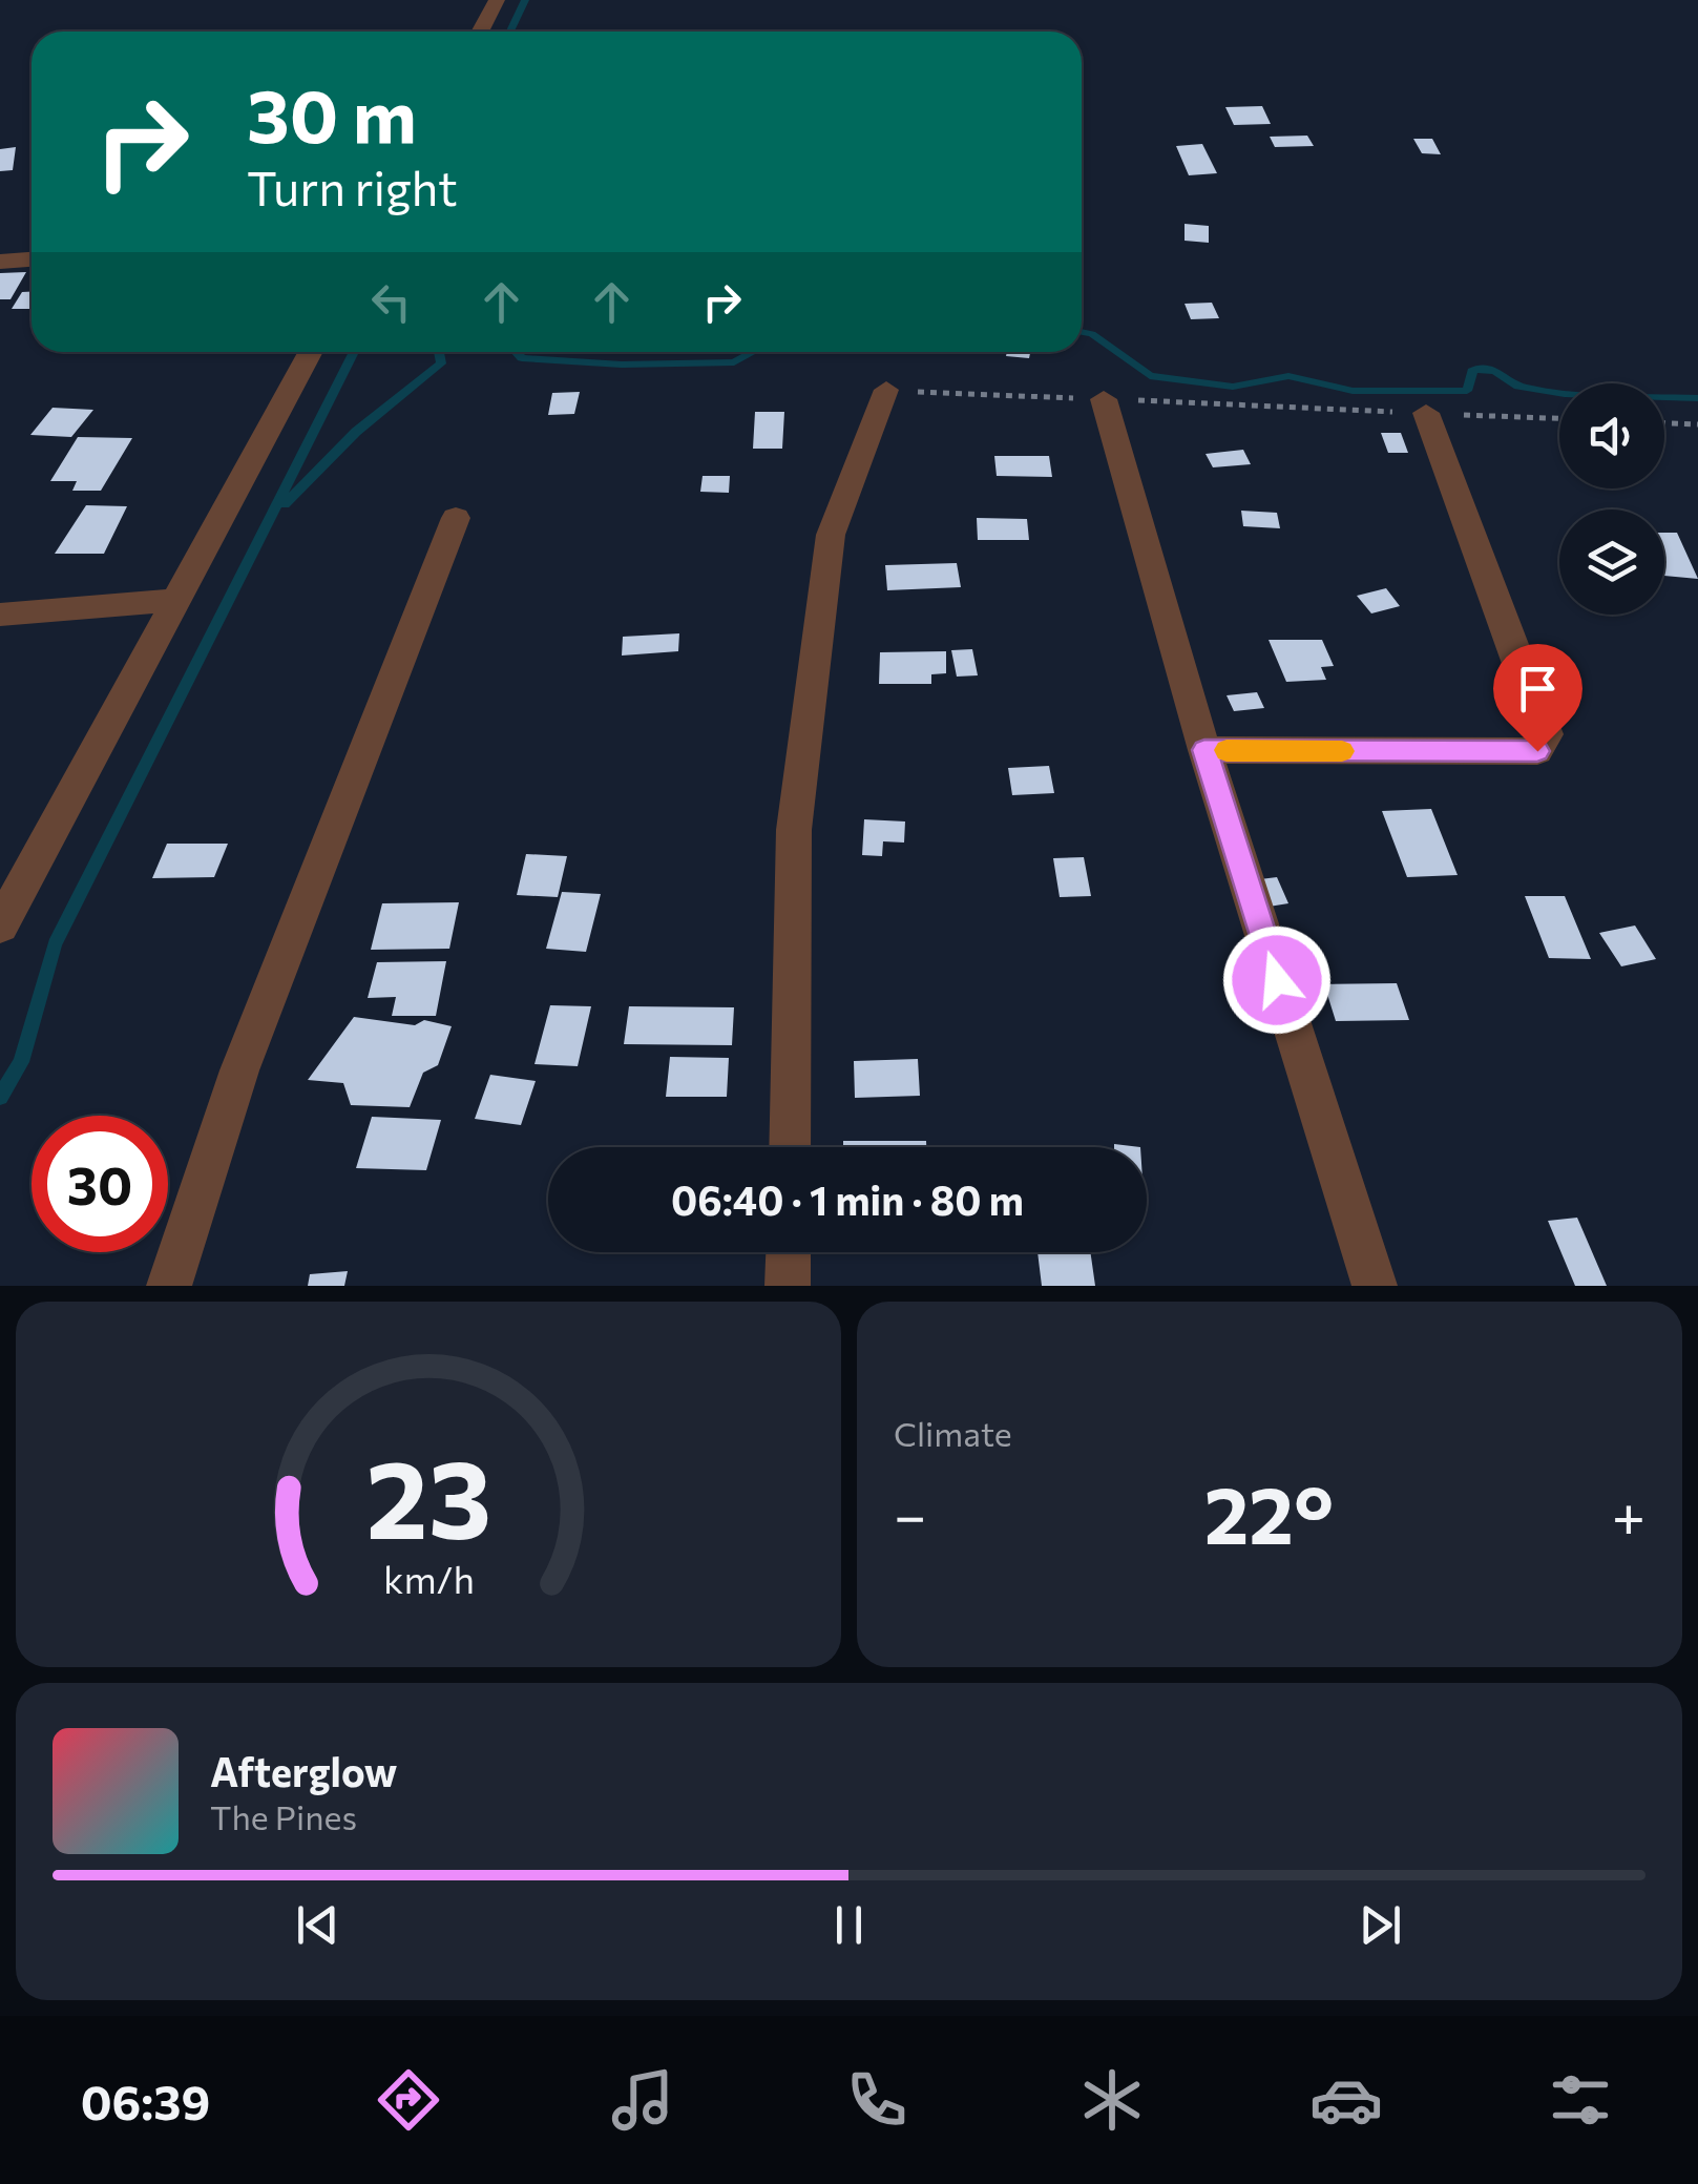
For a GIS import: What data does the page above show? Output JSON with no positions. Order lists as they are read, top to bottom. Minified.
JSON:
{"page":{"turn":["30 m","Turn right"],"limit":"30","trip":"06:40 · 1 min · 80 m","tile":"Climate","heat":["−","22°","+"],"song":["Afterglow","The Pines"],"tabs":"06:39","gauge":["23","km/h"]}}
